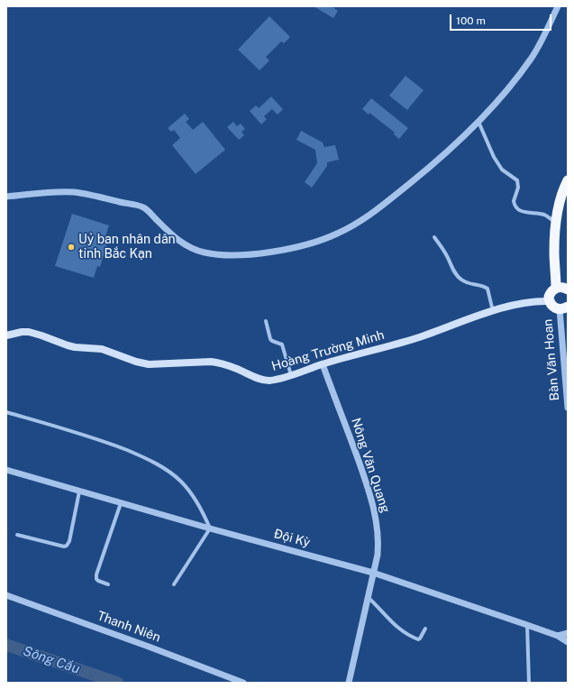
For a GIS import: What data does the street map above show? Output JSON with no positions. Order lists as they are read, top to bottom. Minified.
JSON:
{"streets":{"main road":["Hoàng Trường Minh"],"street":["Bàn Văn Hoan","Nông Văn Quang","Đội Kỳ","Thanh Niên"]},"crossings":[["Hoàng Trường Minh","Nông Văn Quang"],["Nông Văn Quang","Đội Kỳ"]],"water":["Sông Cầu"],"places":["Uỷ ban nhân dân tỉnh Bắc Kạn"],"scale_bar":"100 m"}
